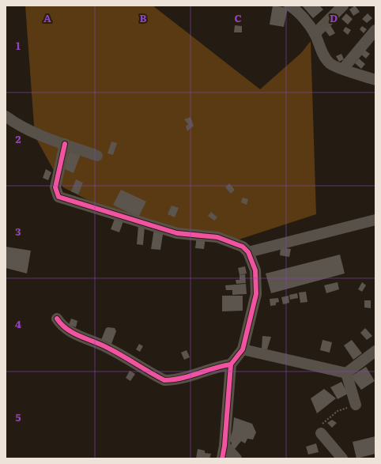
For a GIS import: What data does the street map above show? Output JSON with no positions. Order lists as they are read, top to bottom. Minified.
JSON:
{"grid":{"columns":["A","B","C","D"],"rows":["1","2","3","4","5"]}}
